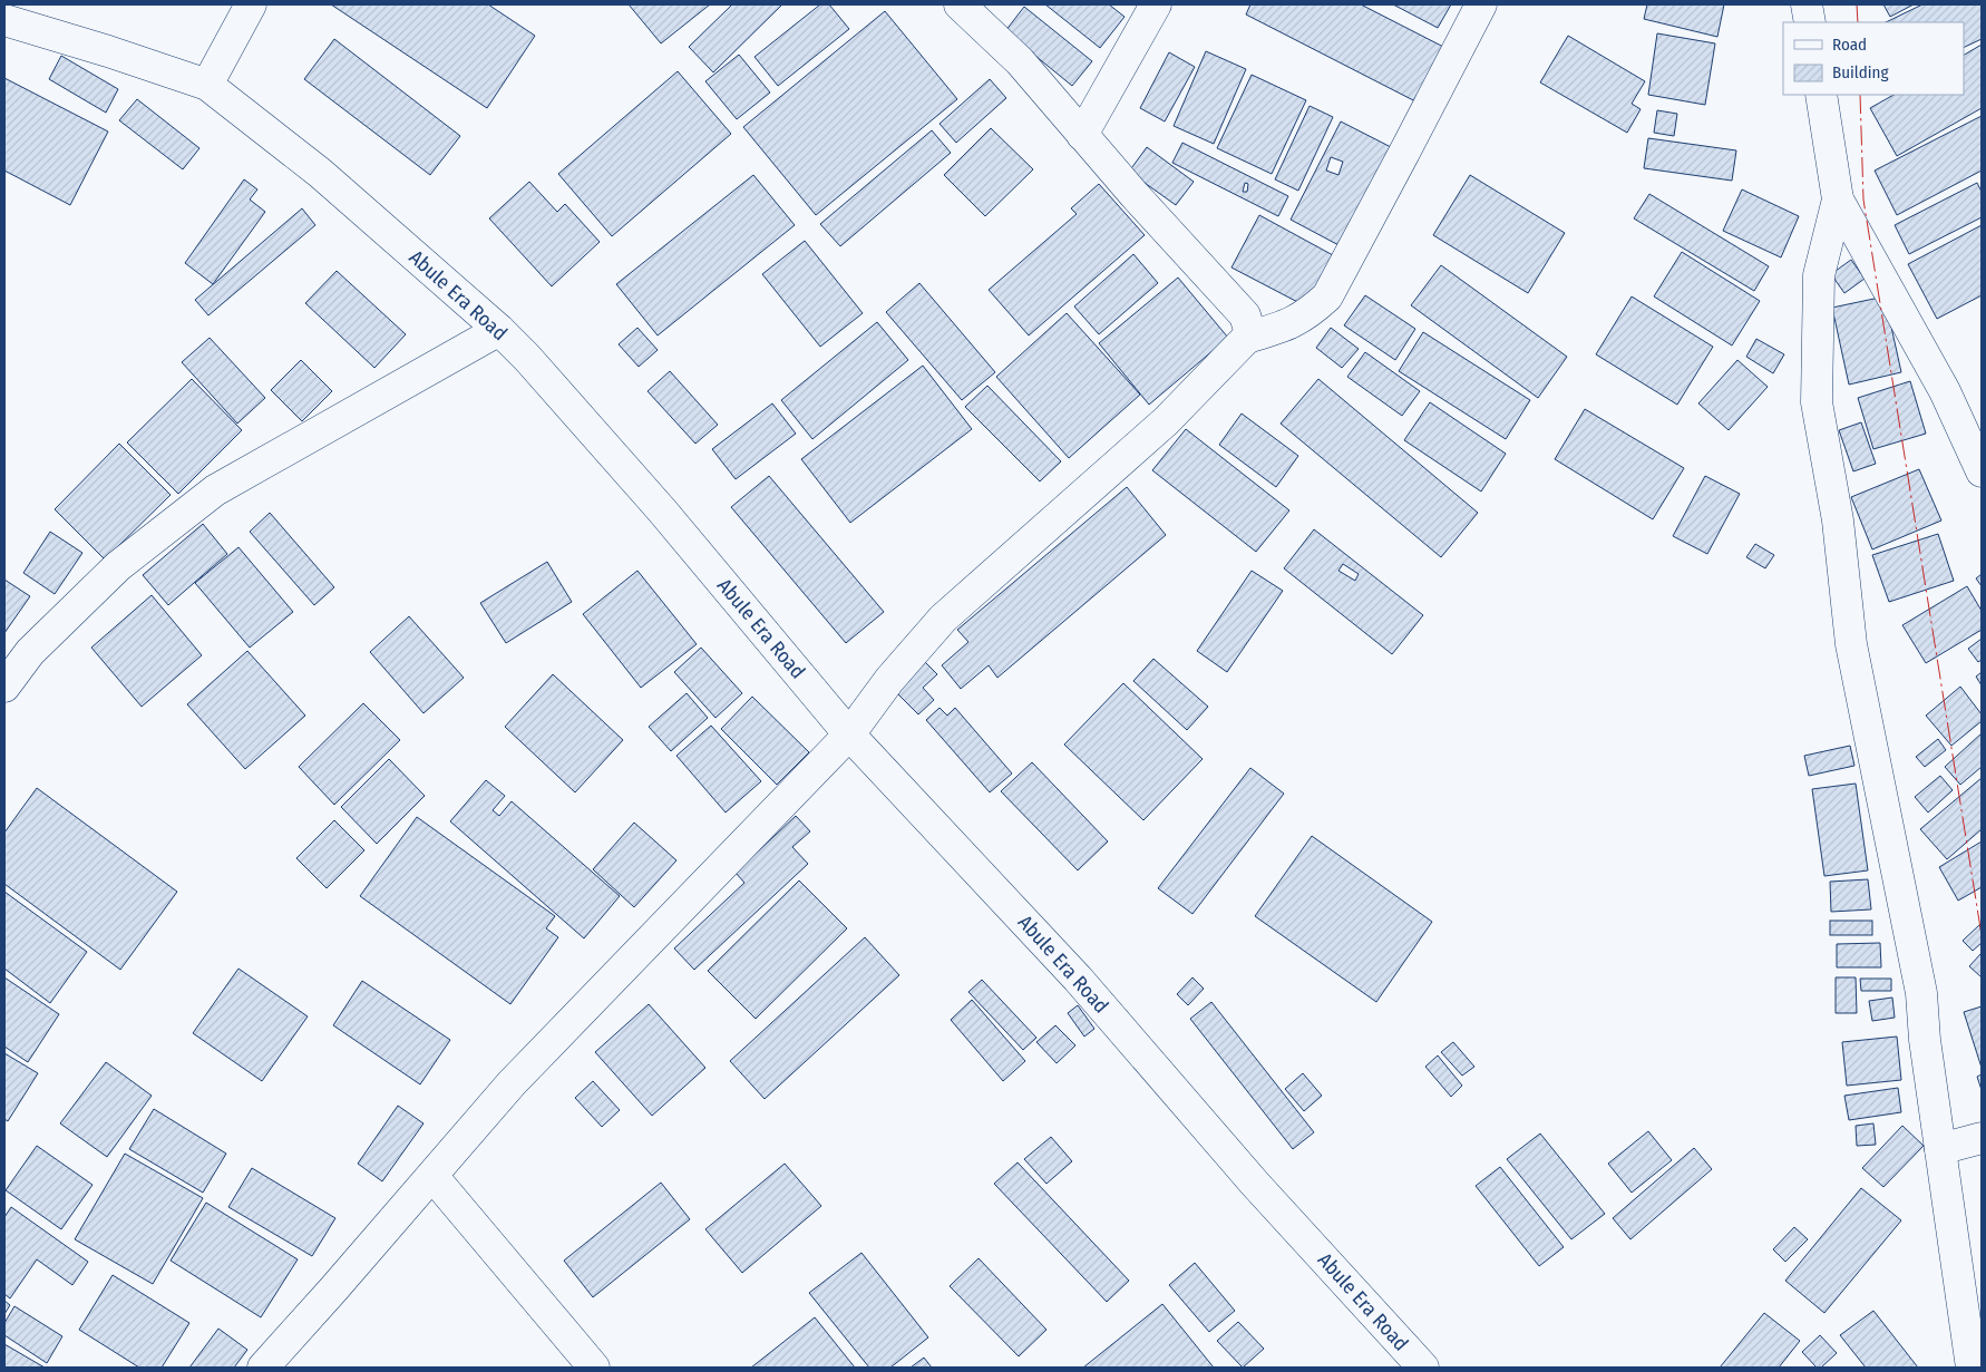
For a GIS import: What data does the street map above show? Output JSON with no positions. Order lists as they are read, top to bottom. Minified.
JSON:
{"streets":{"street":["Abule Era Road"]},"legend":["Road","Building"]}
